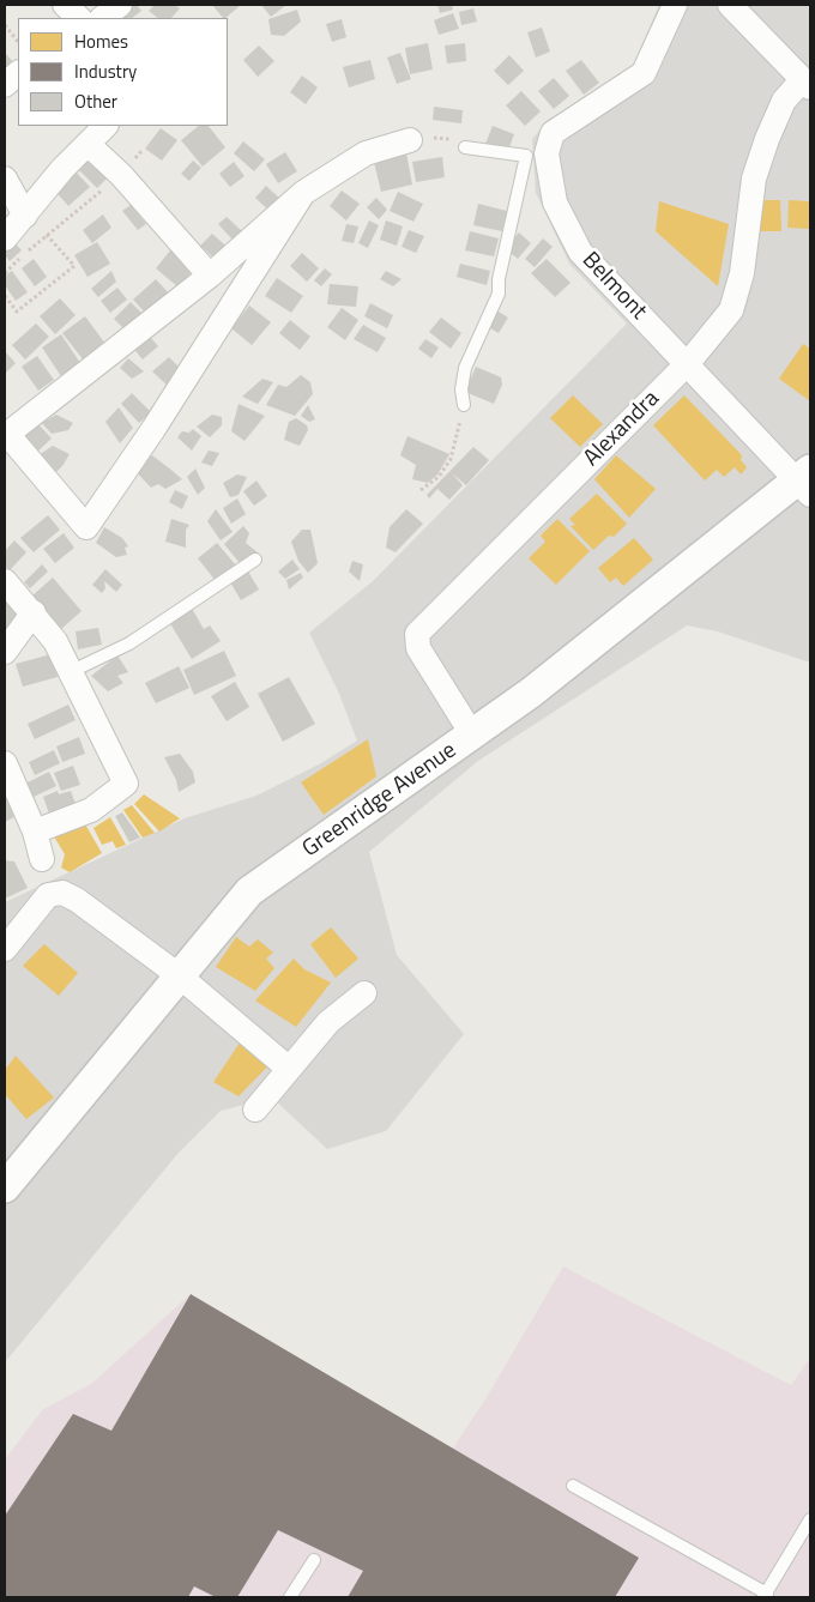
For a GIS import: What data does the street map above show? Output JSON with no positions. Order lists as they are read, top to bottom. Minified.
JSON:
{"streets":{"street":["Belmont","Alexandra","Greenridge Avenue"]},"crossings":[["Belmont","Alexandra"],["Belmont","Greenridge Avenue"],["Alexandra","Greenridge Avenue"]],"legend":["Homes","Industry","Other"]}
